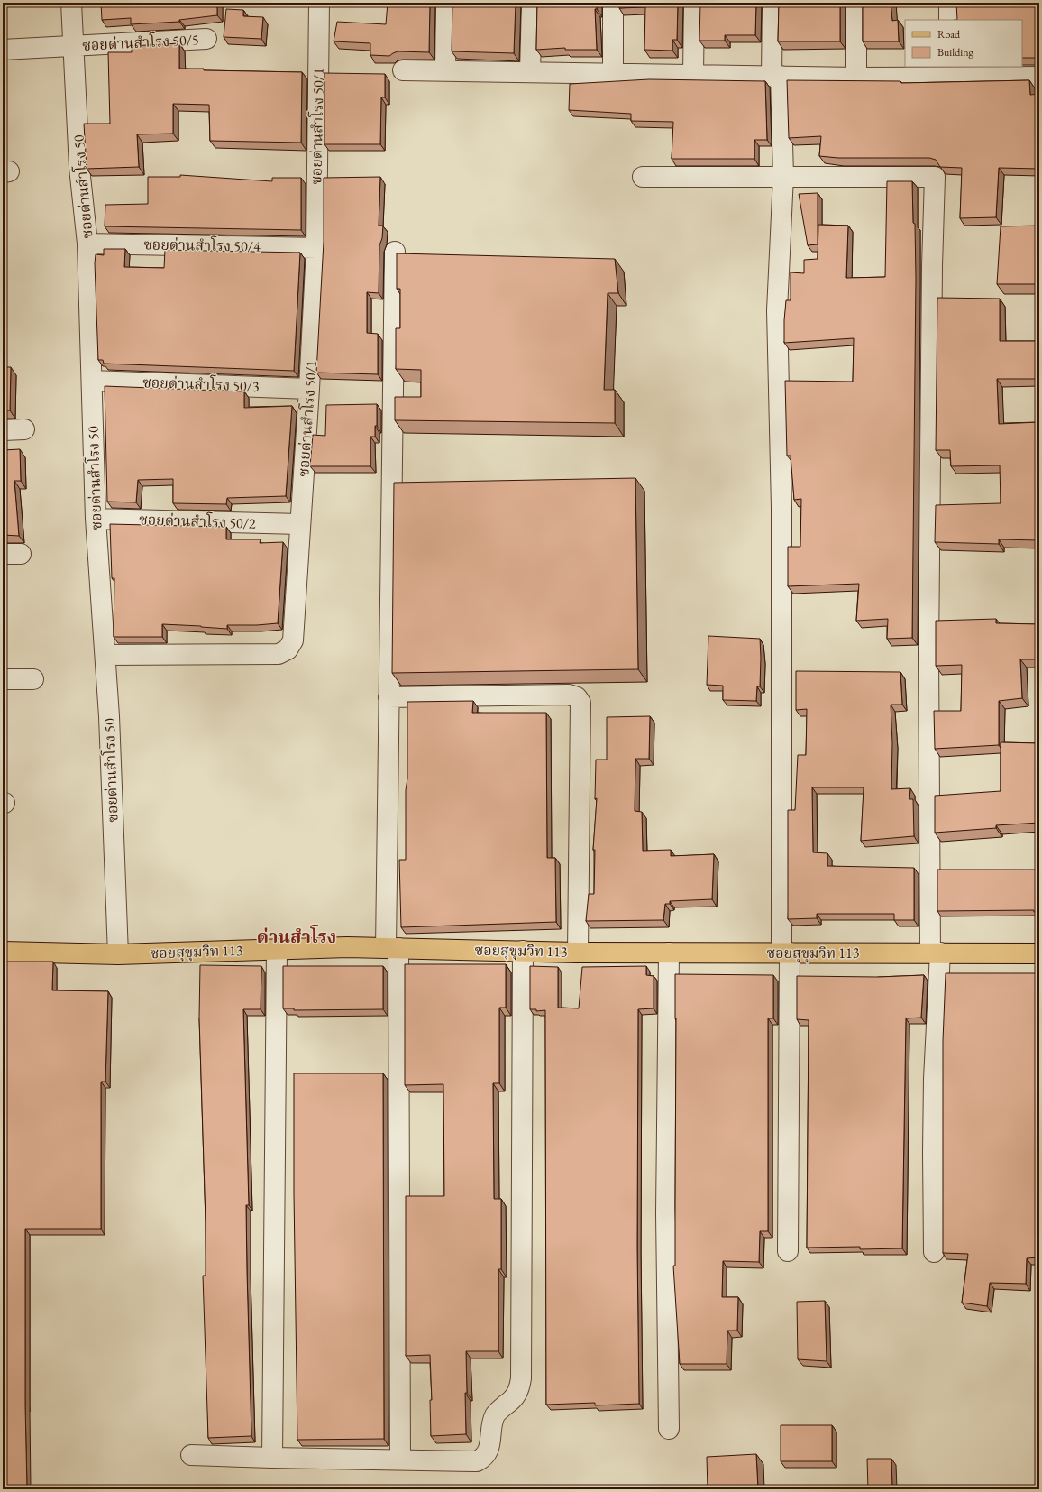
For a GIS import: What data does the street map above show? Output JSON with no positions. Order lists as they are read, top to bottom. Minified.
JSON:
{"streets":{"main road":["ซอยสุขุมวิท 113"],"street":["ซอยด่านสำโรง 50/5","ซอยด่านสำโรง 50/1","ซอยด่านสำโรง 50","ซอยด่านสำโรง 50/4","ซอยด่านสำโรง 50/3","ซอยด่านสำโรง 50/2"]},"crossings":[["ซอยด่านสำโรง 50/5","ซอยด่านสำโรง 50"],["ซอยด่านสำโรง 50/1","ซอยด่านสำโรง 50"],["ซอยด่านสำโรง 50/1","ซอยด่านสำโรง 50/4"],["ซอยด่านสำโรง 50/1","ซอยด่านสำโรง 50/3"],["ซอยด่านสำโรง 50/1","ซอยด่านสำโรง 50/2"],["ซอยด่านสำโรง 50","ซอยด่านสำโรง 50/4"],["ซอยด่านสำโรง 50","ซอยด่านสำโรง 50/3"],["ซอยด่านสำโรง 50","ซอยด่านสำโรง 50/2"],["ซอยด่านสำโรง 50","ซอยสุขุมวิท 113"]],"districts":["ด่านสำโรง"],"legend":["Road","Building"]}
